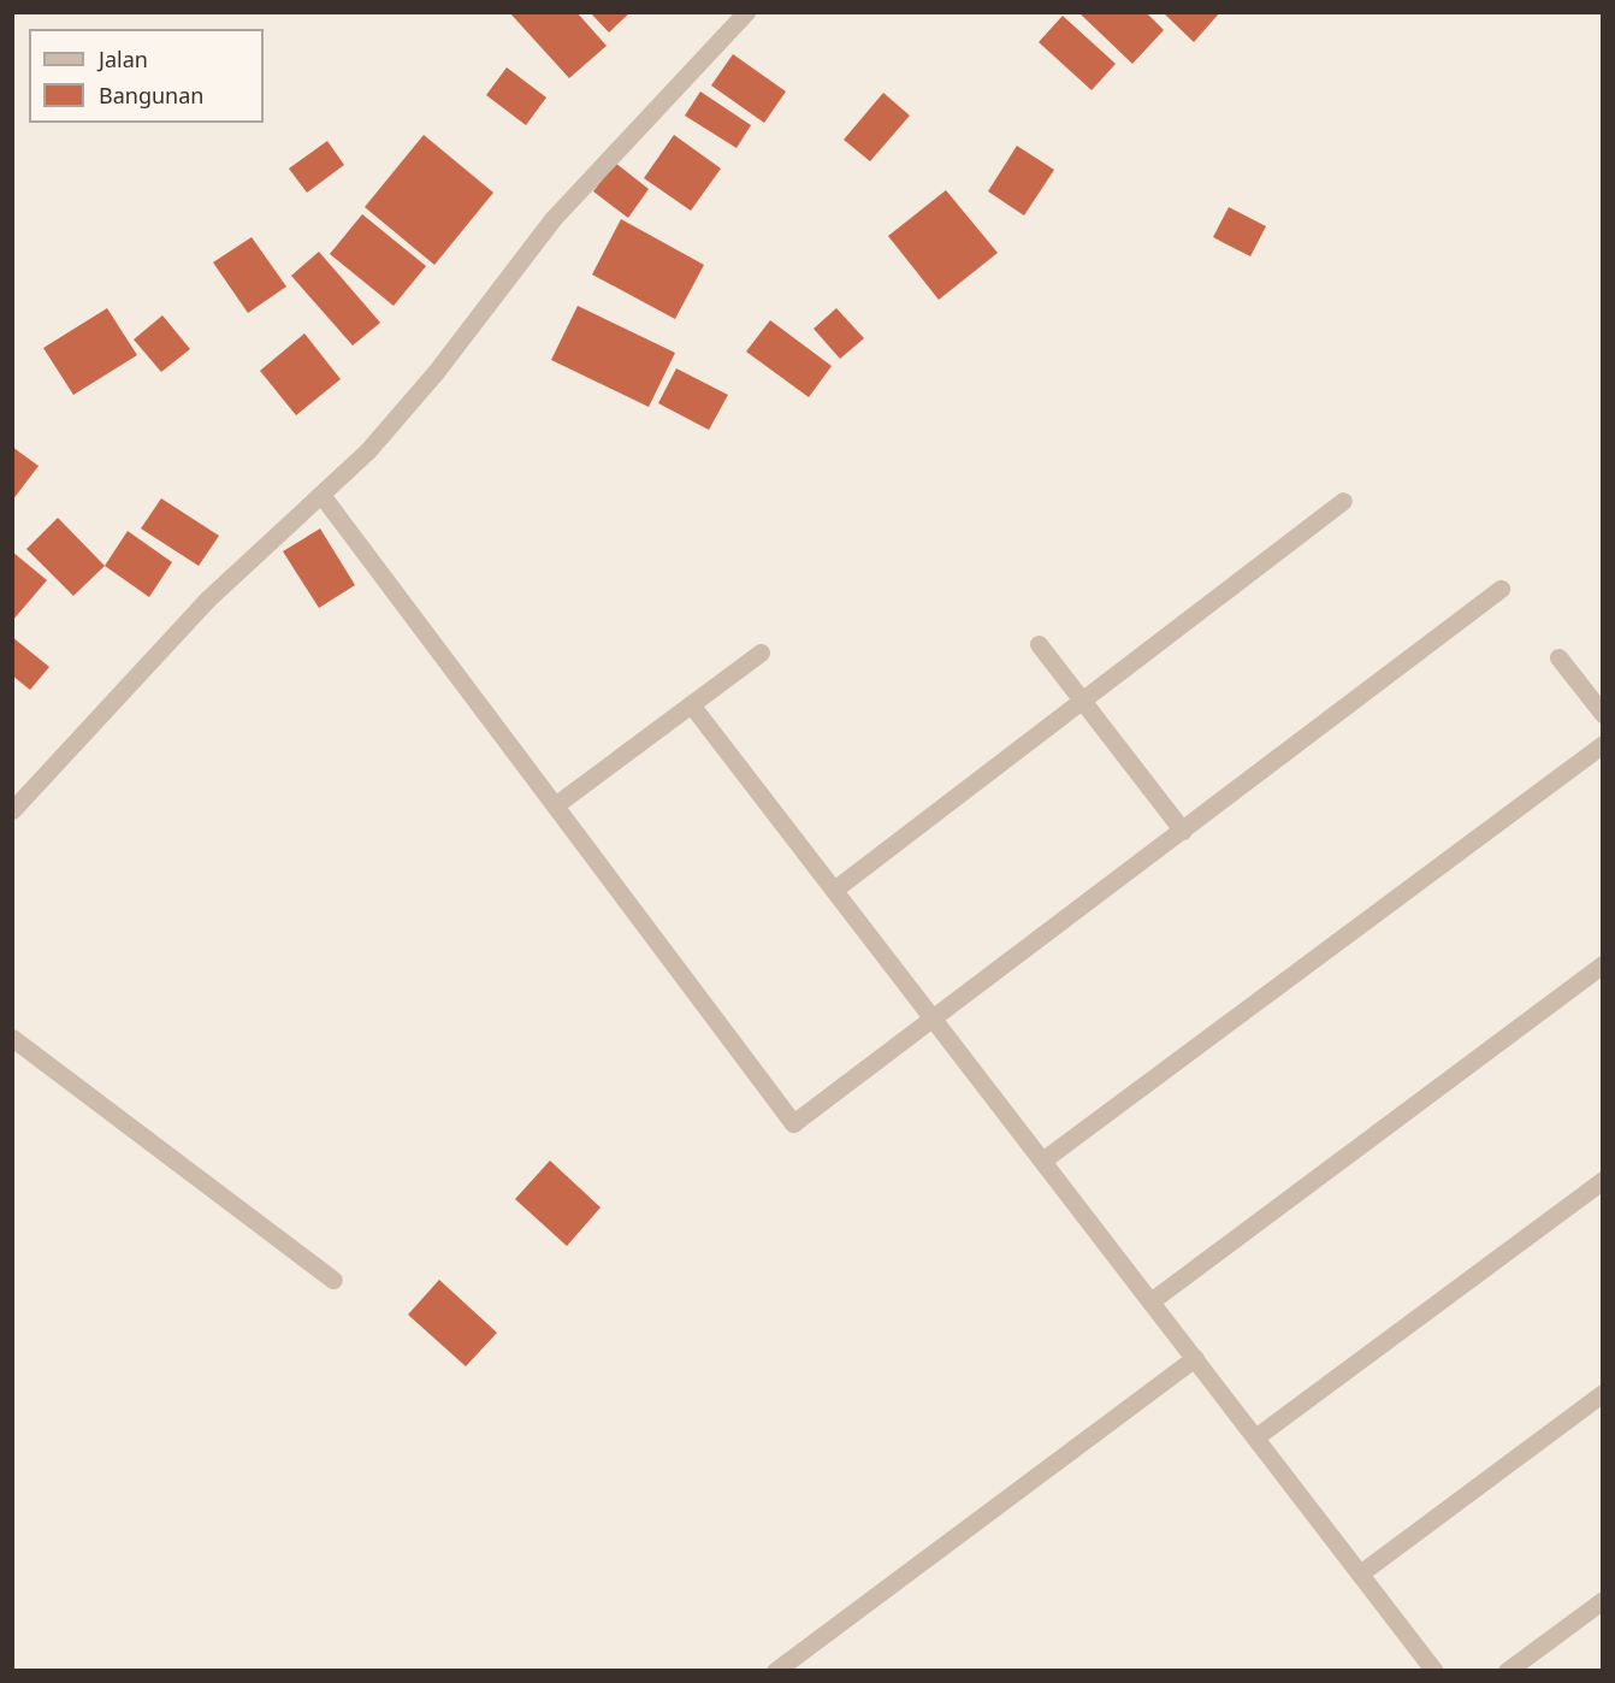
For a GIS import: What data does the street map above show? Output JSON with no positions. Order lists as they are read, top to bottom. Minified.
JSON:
{"legend":["Jalan","Bangunan"]}
